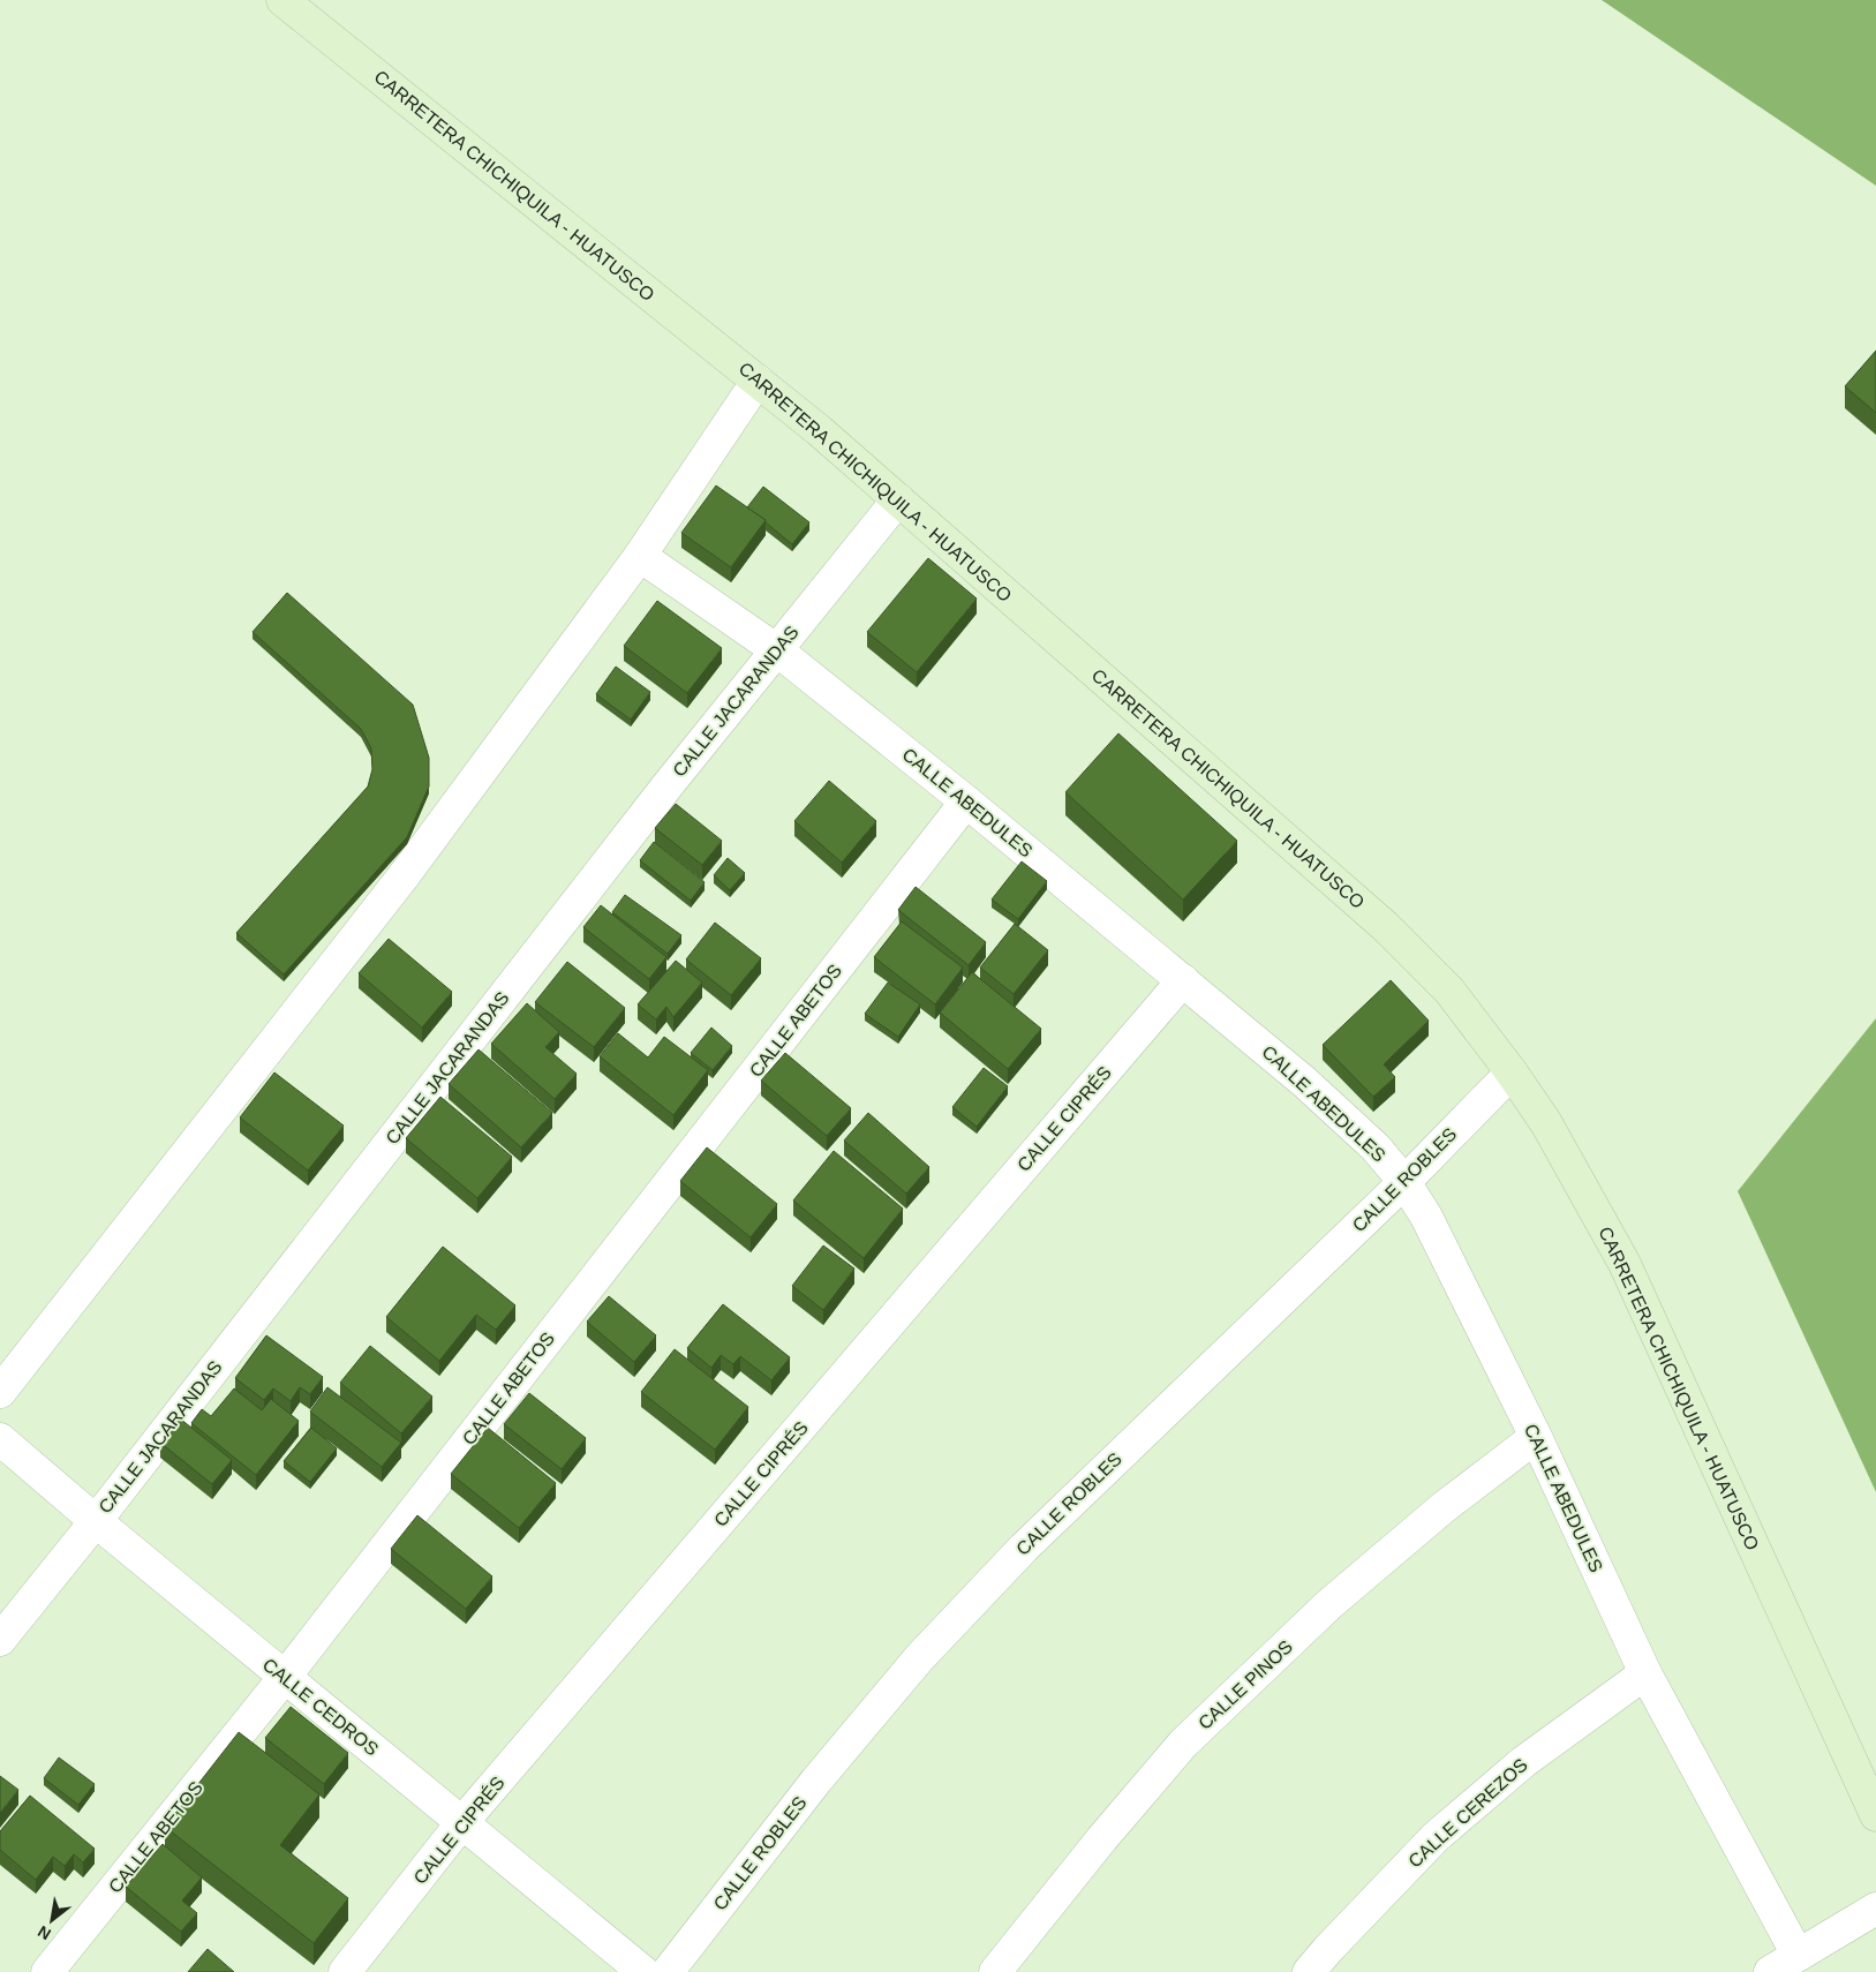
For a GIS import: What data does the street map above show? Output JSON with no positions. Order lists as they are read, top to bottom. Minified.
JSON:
{"streets":{"main road":["CARRETERA CHICHIQUILA - HUATUSCO"],"street":["CALLE JACARANDAS","CALLE ABEDULES","CALLE ABETOS","CALLE CIPRÉS","CALLE ROBLES","CALLE PINOS","CALLE CEDROS","CALLE CEREZOS"]},"crossings":[["CARRETERA CHICHIQUILA - HUATUSCO","CALLE JACARANDAS"],["CARRETERA CHICHIQUILA - HUATUSCO","CALLE ROBLES"],["CALLE JACARANDAS","CALLE ABEDULES"],["CALLE JACARANDAS","CALLE CEDROS"],["CALLE ABEDULES","CALLE ABETOS"],["CALLE ABEDULES","CALLE CIPRÉS"],["CALLE ABEDULES","CALLE ROBLES"],["CALLE ABEDULES","CALLE PINOS"],["CALLE ABEDULES","CALLE CEREZOS"],["CALLE ABETOS","CALLE CEDROS"],["CALLE CIPRÉS","CALLE CEDROS"]],"north":"bottom left"}
